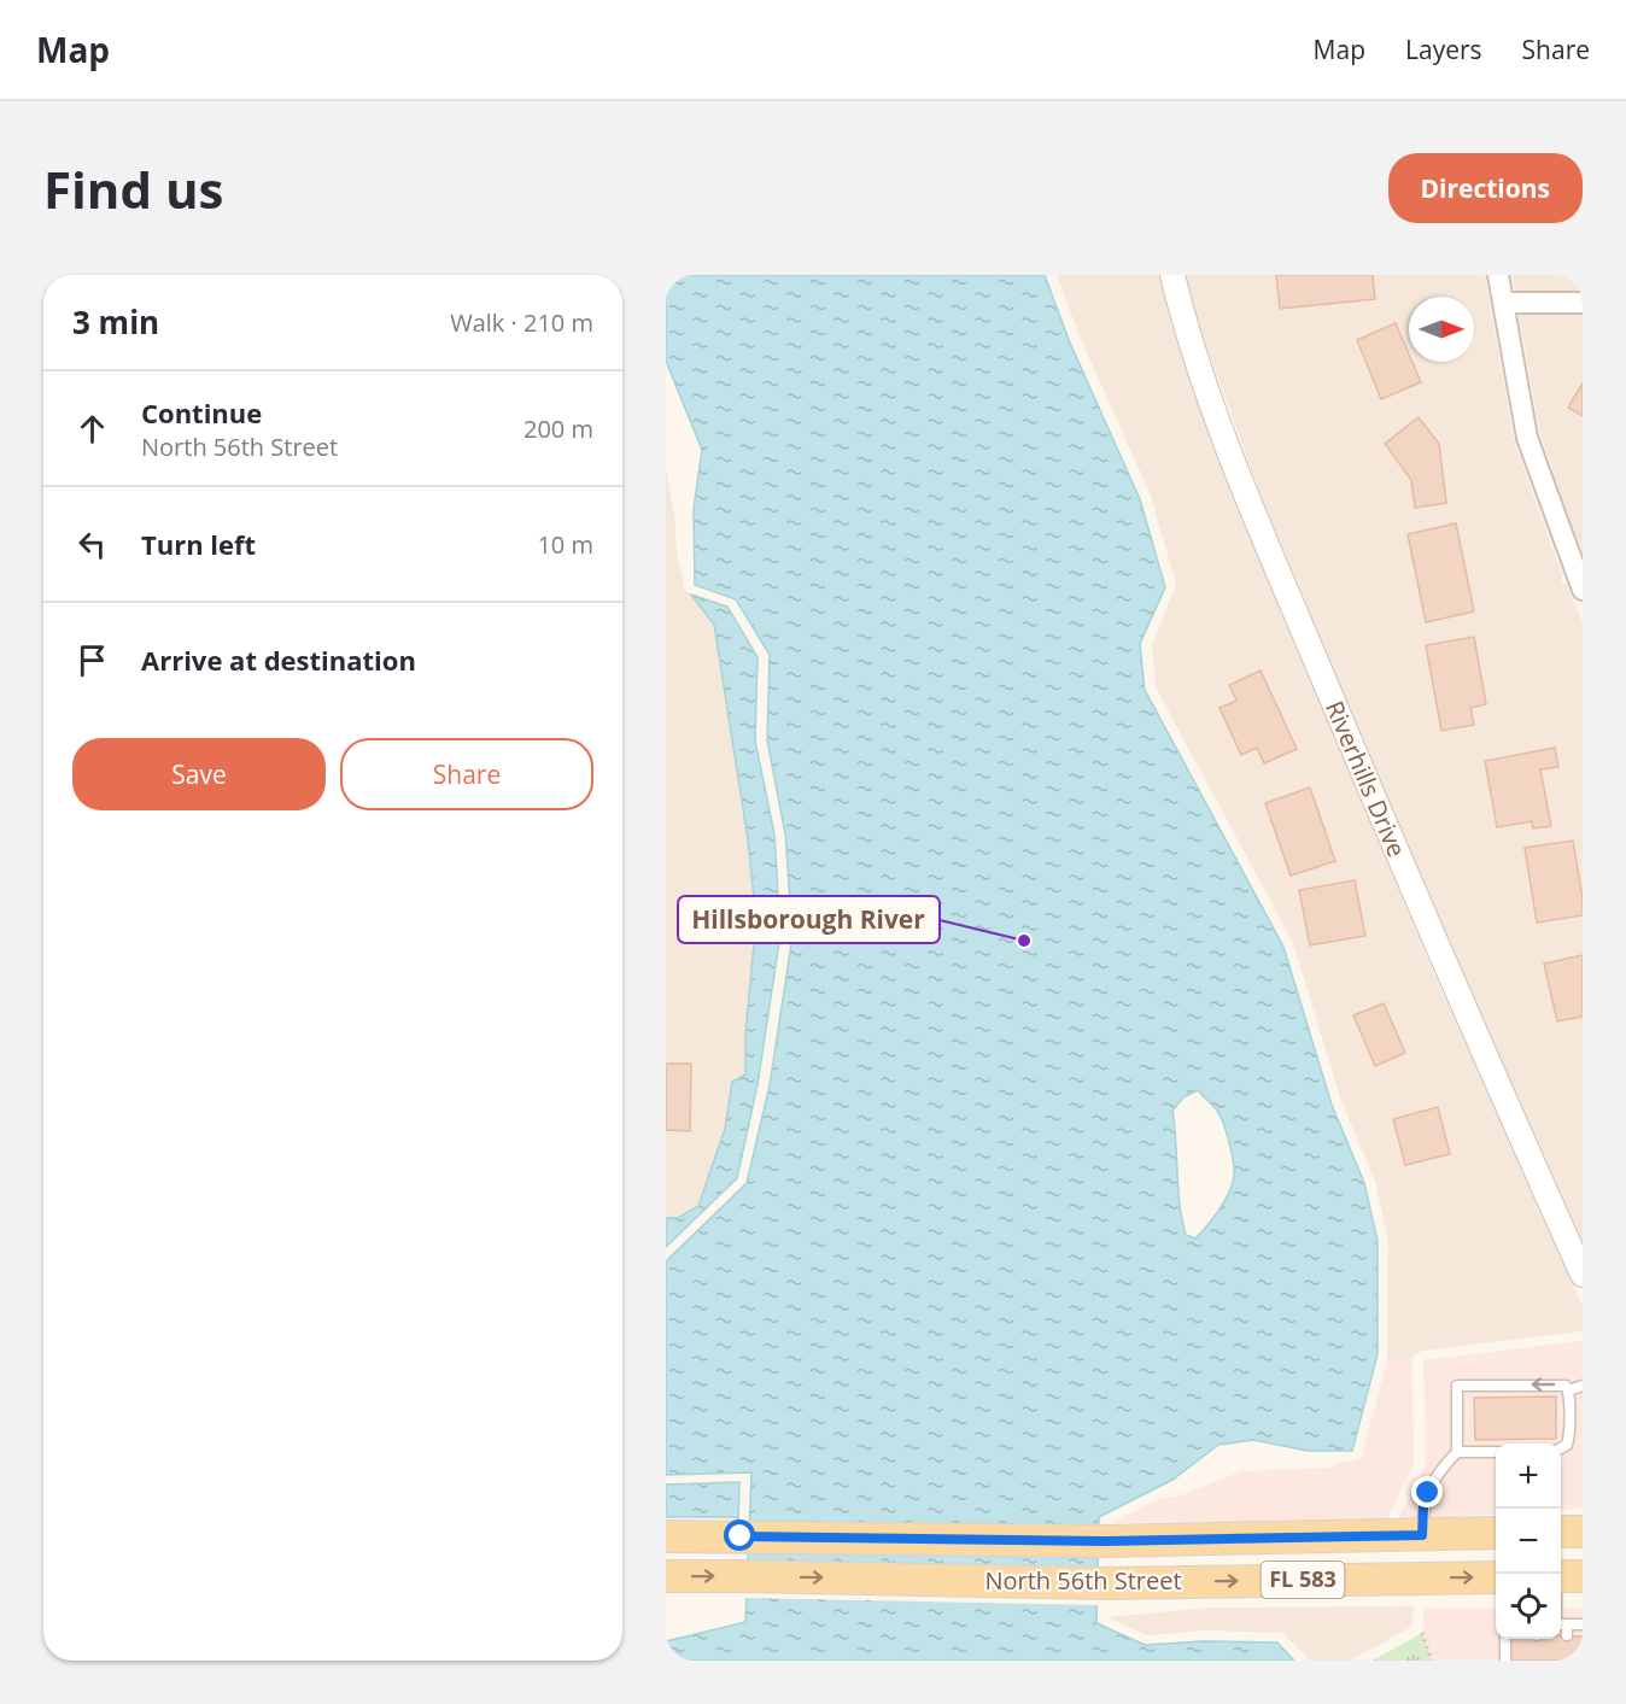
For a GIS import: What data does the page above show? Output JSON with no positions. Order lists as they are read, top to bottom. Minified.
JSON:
{"streets":{"main road":["FL 583","North 56th Street"],"street":["Riverhills Drive"]},"places":["Hillsborough River"],"north":"right","page":{"header":"Map","nav":["Map","Layers","Share"],"buttons":["Directions",["Save","Share"]],"title":"Find us","heading":["3 min","Walk · 210 m"],"list":[["Continue","North 56th Street","200 m"],["Turn left","10 m"],"Arrive at destination"],"map_buttons":["+","−"]}}
